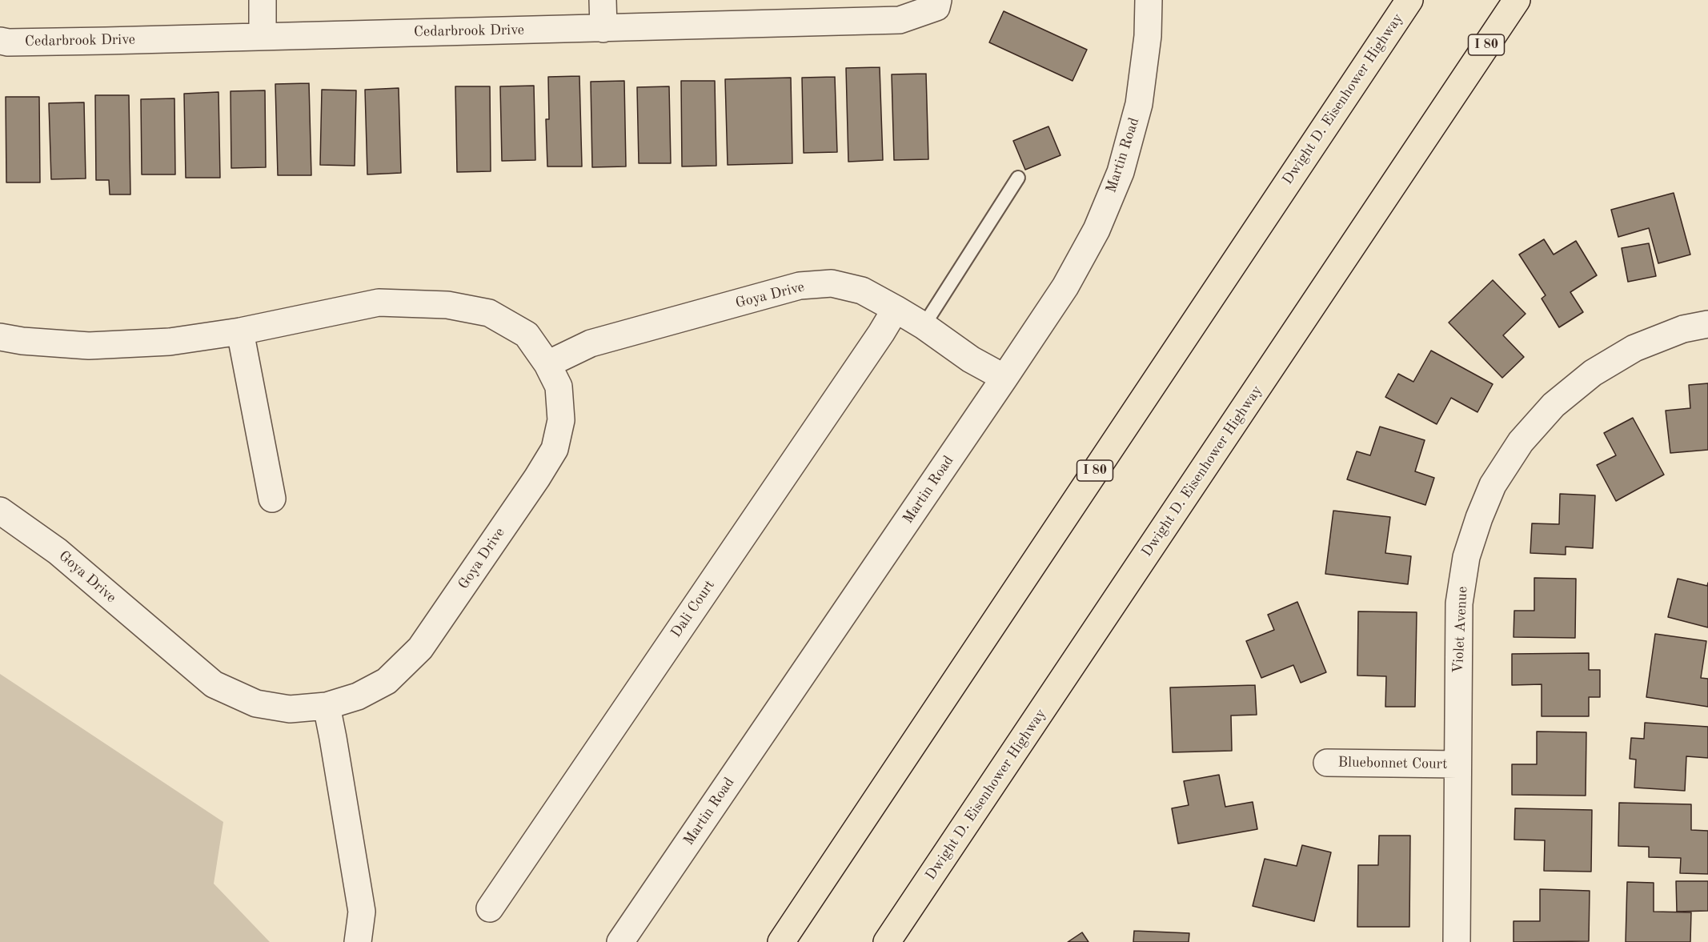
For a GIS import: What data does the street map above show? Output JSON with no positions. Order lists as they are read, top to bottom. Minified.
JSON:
{"streets":{"highway":["I 80","Dwight D. Eisenhower Highway"],"street":["Cedarbrook Drive","Martin Road","Goya Drive","Dali Court","Violet Avenue","Bluebonnet Court"]},"crossings":[["Martin Road","Goya Drive"],["Goya Drive","Dali Court"],["Violet Avenue","Bluebonnet Court"]]}
